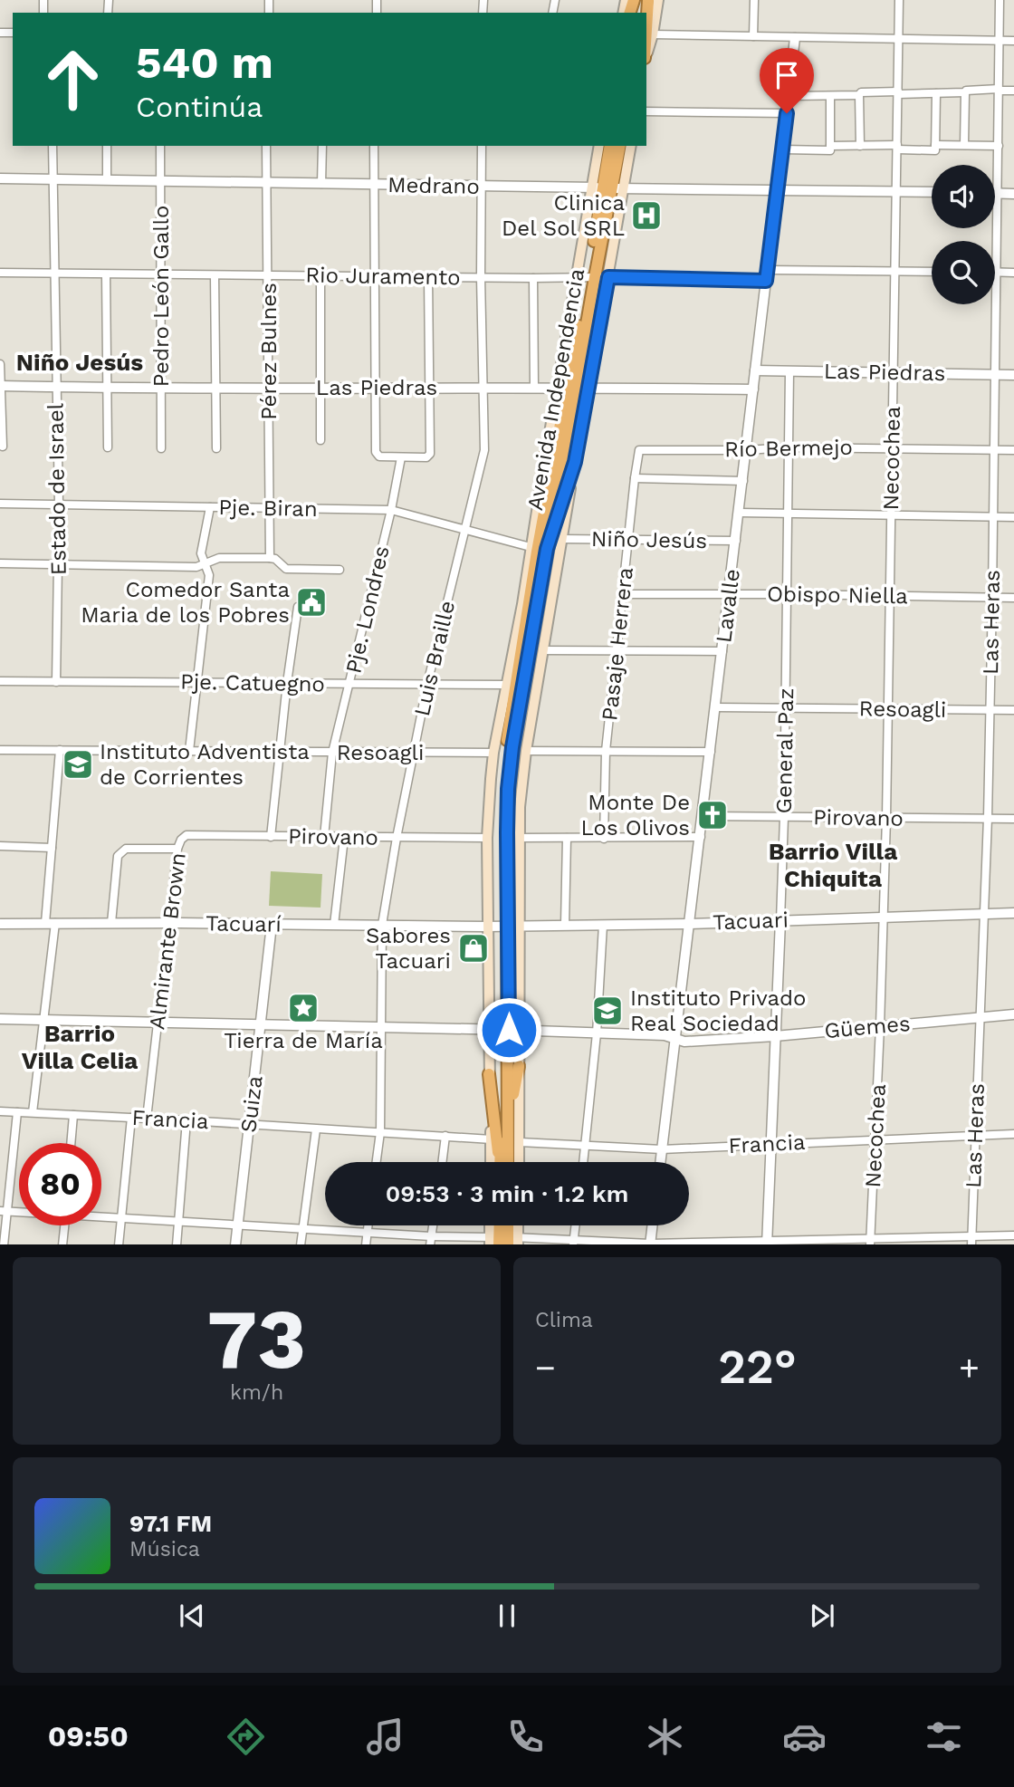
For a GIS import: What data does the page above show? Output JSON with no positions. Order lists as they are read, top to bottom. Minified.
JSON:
{"streets":{"highway":["Avenida Independencia"],"street":["Medrano","Rio Juramento","Pedro León Gallo","Pérez Bulnes","Las Piedras","Río Bermejo","Necochea","Estado de Israel","Pje. Biran","Niño Jesús","Obispo Niella","Lavalle","Pje. Londres","Las Heras","Pasaje Herrera","Luis Braille","Pje. Catuegno","Resoagli","General Paz","Pirovano","Tacuari","Tacuarí","Almirante Brown","Güemes","Suiza","Francia"]},"crossings":[["Medrano","Pedro León Gallo"],["Medrano","Pérez Bulnes"],["Medrano","Avenida Independencia"],["Medrano","Necochea"],["Medrano","Estado de Israel"],["Medrano","Lavalle"],["Medrano","Luis Braille"],["Rio Juramento","Pedro León Gallo"],["Rio Juramento","Pérez Bulnes"],["Rio Juramento","Avenida Independencia"],["Rio Juramento","Estado de Israel"],["Rio Juramento","Lavalle"],["Rio Juramento","Luis Braille"],["Pedro León Gallo","Las Piedras"],["Pérez Bulnes","Las Piedras"],["Pérez Bulnes","Pje. Biran"],["Las Piedras","Avenida Independencia"],["Las Piedras","Necochea"],["Las Piedras","Estado de Israel"],["Las Piedras","Lavalle"],["Las Piedras","Las Heras"],["Las Piedras","Luis Braille"],["Las Piedras","General Paz"],["Avenida Independencia","Pje. Biran"],["Avenida Independencia","Niño Jesús"],["Avenida Independencia","Pje. Catuegno"],["Avenida Independencia","Resoagli"],["Avenida Independencia","Pirovano"],["Avenida Independencia","Tacuari"],["Avenida Independencia","Tacuarí"],["Avenida Independencia","Güemes"],["Avenida Independencia","Francia"],["Río Bermejo","Necochea"],["Río Bermejo","Lavalle"],["Río Bermejo","Las Heras"],["Río Bermejo","Pasaje Herrera"],["Río Bermejo","General Paz"],["Necochea","Obispo Niella"],["Necochea","Resoagli"],["Necochea","Pirovano"],["Necochea","Tacuari"],["Necochea","Güemes"],["Necochea","Francia"],["Estado de Israel","Pje. Biran"],["Estado de Israel","Pje. Catuegno"],["Pje. Biran","Pje. Londres"],["Pje. Biran","Luis Braille"],["Niño Jesús","Lavalle"],["Niño Jesús","Pasaje Herrera"],["Obispo Niella","Lavalle"],["Obispo Niella","Las Heras"],["Obispo Niella","Pasaje Herrera"],["Obispo Niella","General Paz"],["Lavalle","Resoagli"],["Lavalle","Pirovano"],["Lavalle","Tacuari"],["Lavalle","Güemes"],["Lavalle","Francia"],["Pje. Londres","Pje. Catuegno"],["Pje. Londres","Resoagli"],["Pje. Londres","Pirovano"],["Las Heras","Resoagli"],["Las Heras","Pirovano"],["Las Heras","Tacuari"],["Las Heras","Güemes"],["Las Heras","Francia"],["Luis Braille","Pje. Catuegno"],["Luis Braille","Resoagli"],["Luis Braille","Pirovano"],["Luis Braille","Tacuarí"],["Luis Braille","Güemes"],["Luis Braille","Francia"],["Resoagli","General Paz"],["General Paz","Pirovano"],["General Paz","Tacuari"],["General Paz","Güemes"],["General Paz","Francia"],["Pirovano","Almirante Brown"],["Tacuari","Tacuarí"],["Tacuarí","Almirante Brown"],["Tacuarí","Suiza"],["Almirante Brown","Güemes"],["Almirante Brown","Francia"],["Güemes","Suiza"],["Suiza","Francia"]],"districts":["Niño Jesús","Barrio Villa Chiquita","Barrio Villa Celia"],"places":{"hospital":["Clinica Del Sol SRL"],"public building":["Comedor Santa Maria de los Pobres"],"school or university":["Instituto Adventista de Corrientes","Instituto Privado Real Sociedad"],"church":["Monte De Los Olivos"],"shop":["Sabores Tacuari"],"place":["Tierra de María"]},"page":{"turn":["540 m","Continúa"],"limit":"80","trip":"09:53 · 3 min · 1.2 km","tile":[["73","km/h"],"Clima"],"heat":["−","22°","+"],"song":["97.1 FM","Música"],"tabs":"09:50"}}
